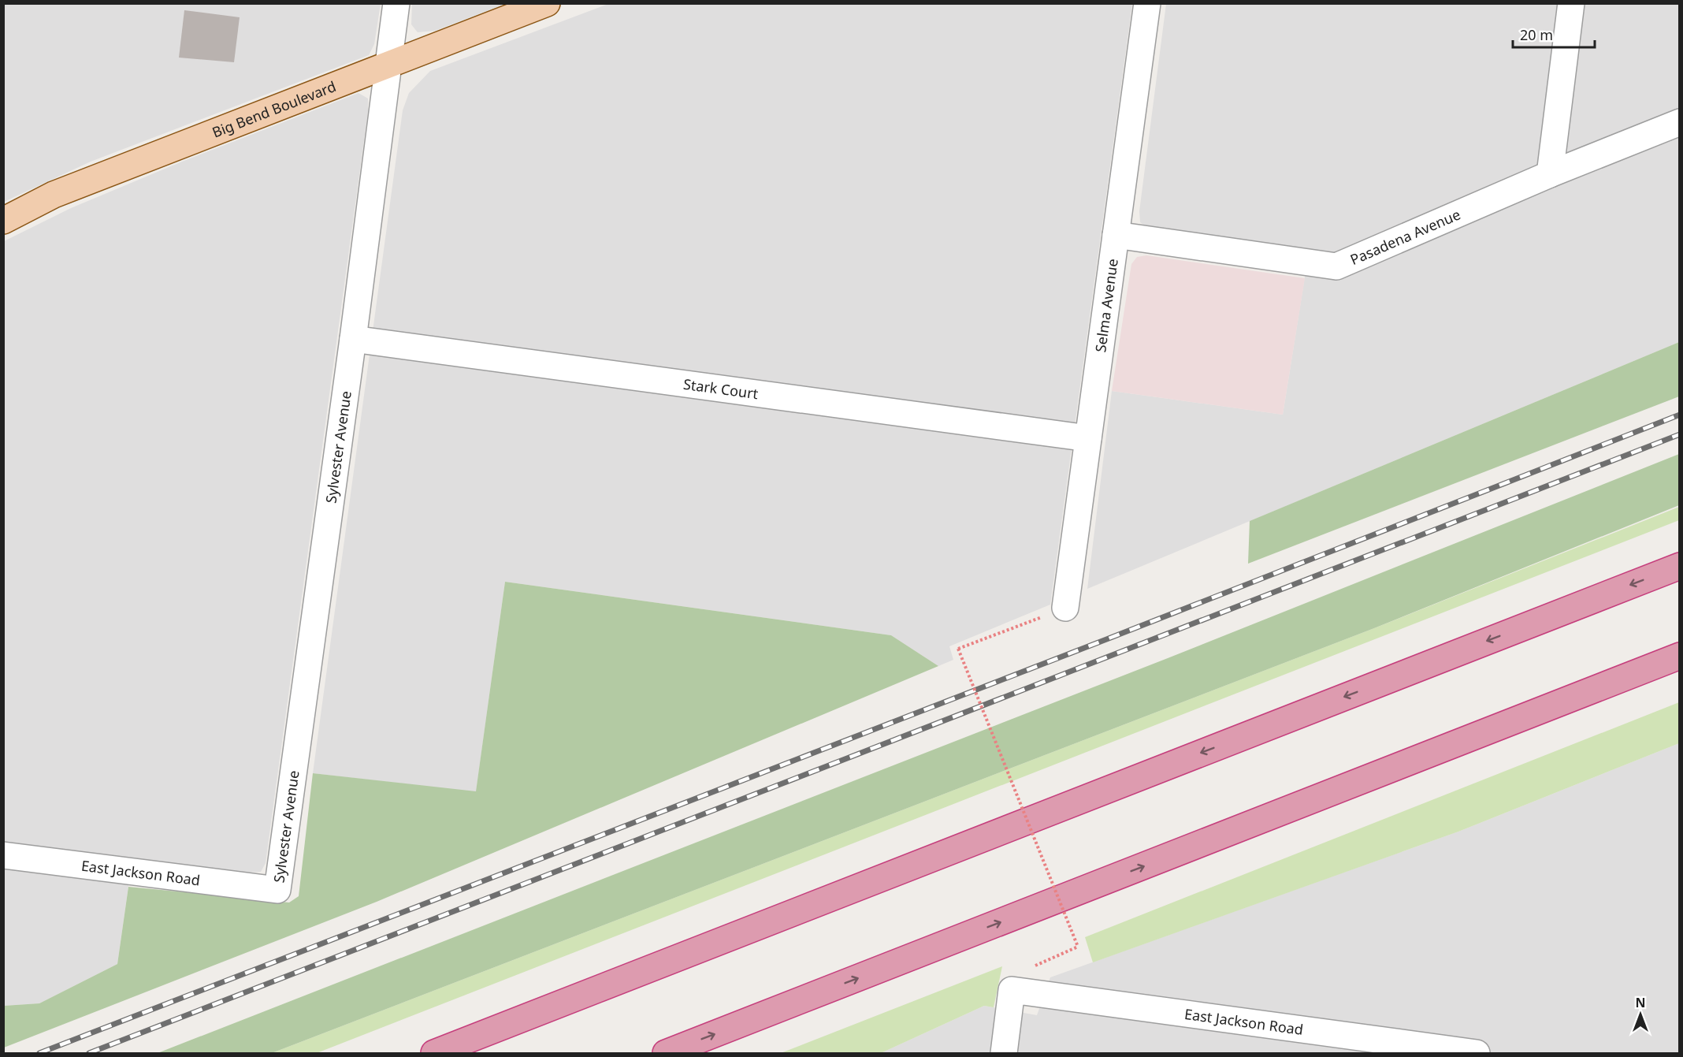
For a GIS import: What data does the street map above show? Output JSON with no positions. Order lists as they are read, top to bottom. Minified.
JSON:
{"streets":{"main road":["Big Bend Boulevard"],"street":["Pasadena Avenue","Selma Avenue","Stark Court","Sylvester Avenue","East Jackson Road"]},"crossings":[["Big Bend Boulevard","Sylvester Avenue"],["Pasadena Avenue","Selma Avenue"],["Selma Avenue","Stark Court"],["Stark Court","Sylvester Avenue"],["Sylvester Avenue","East Jackson Road"]],"scale_bar":"20 m","north":"top"}
